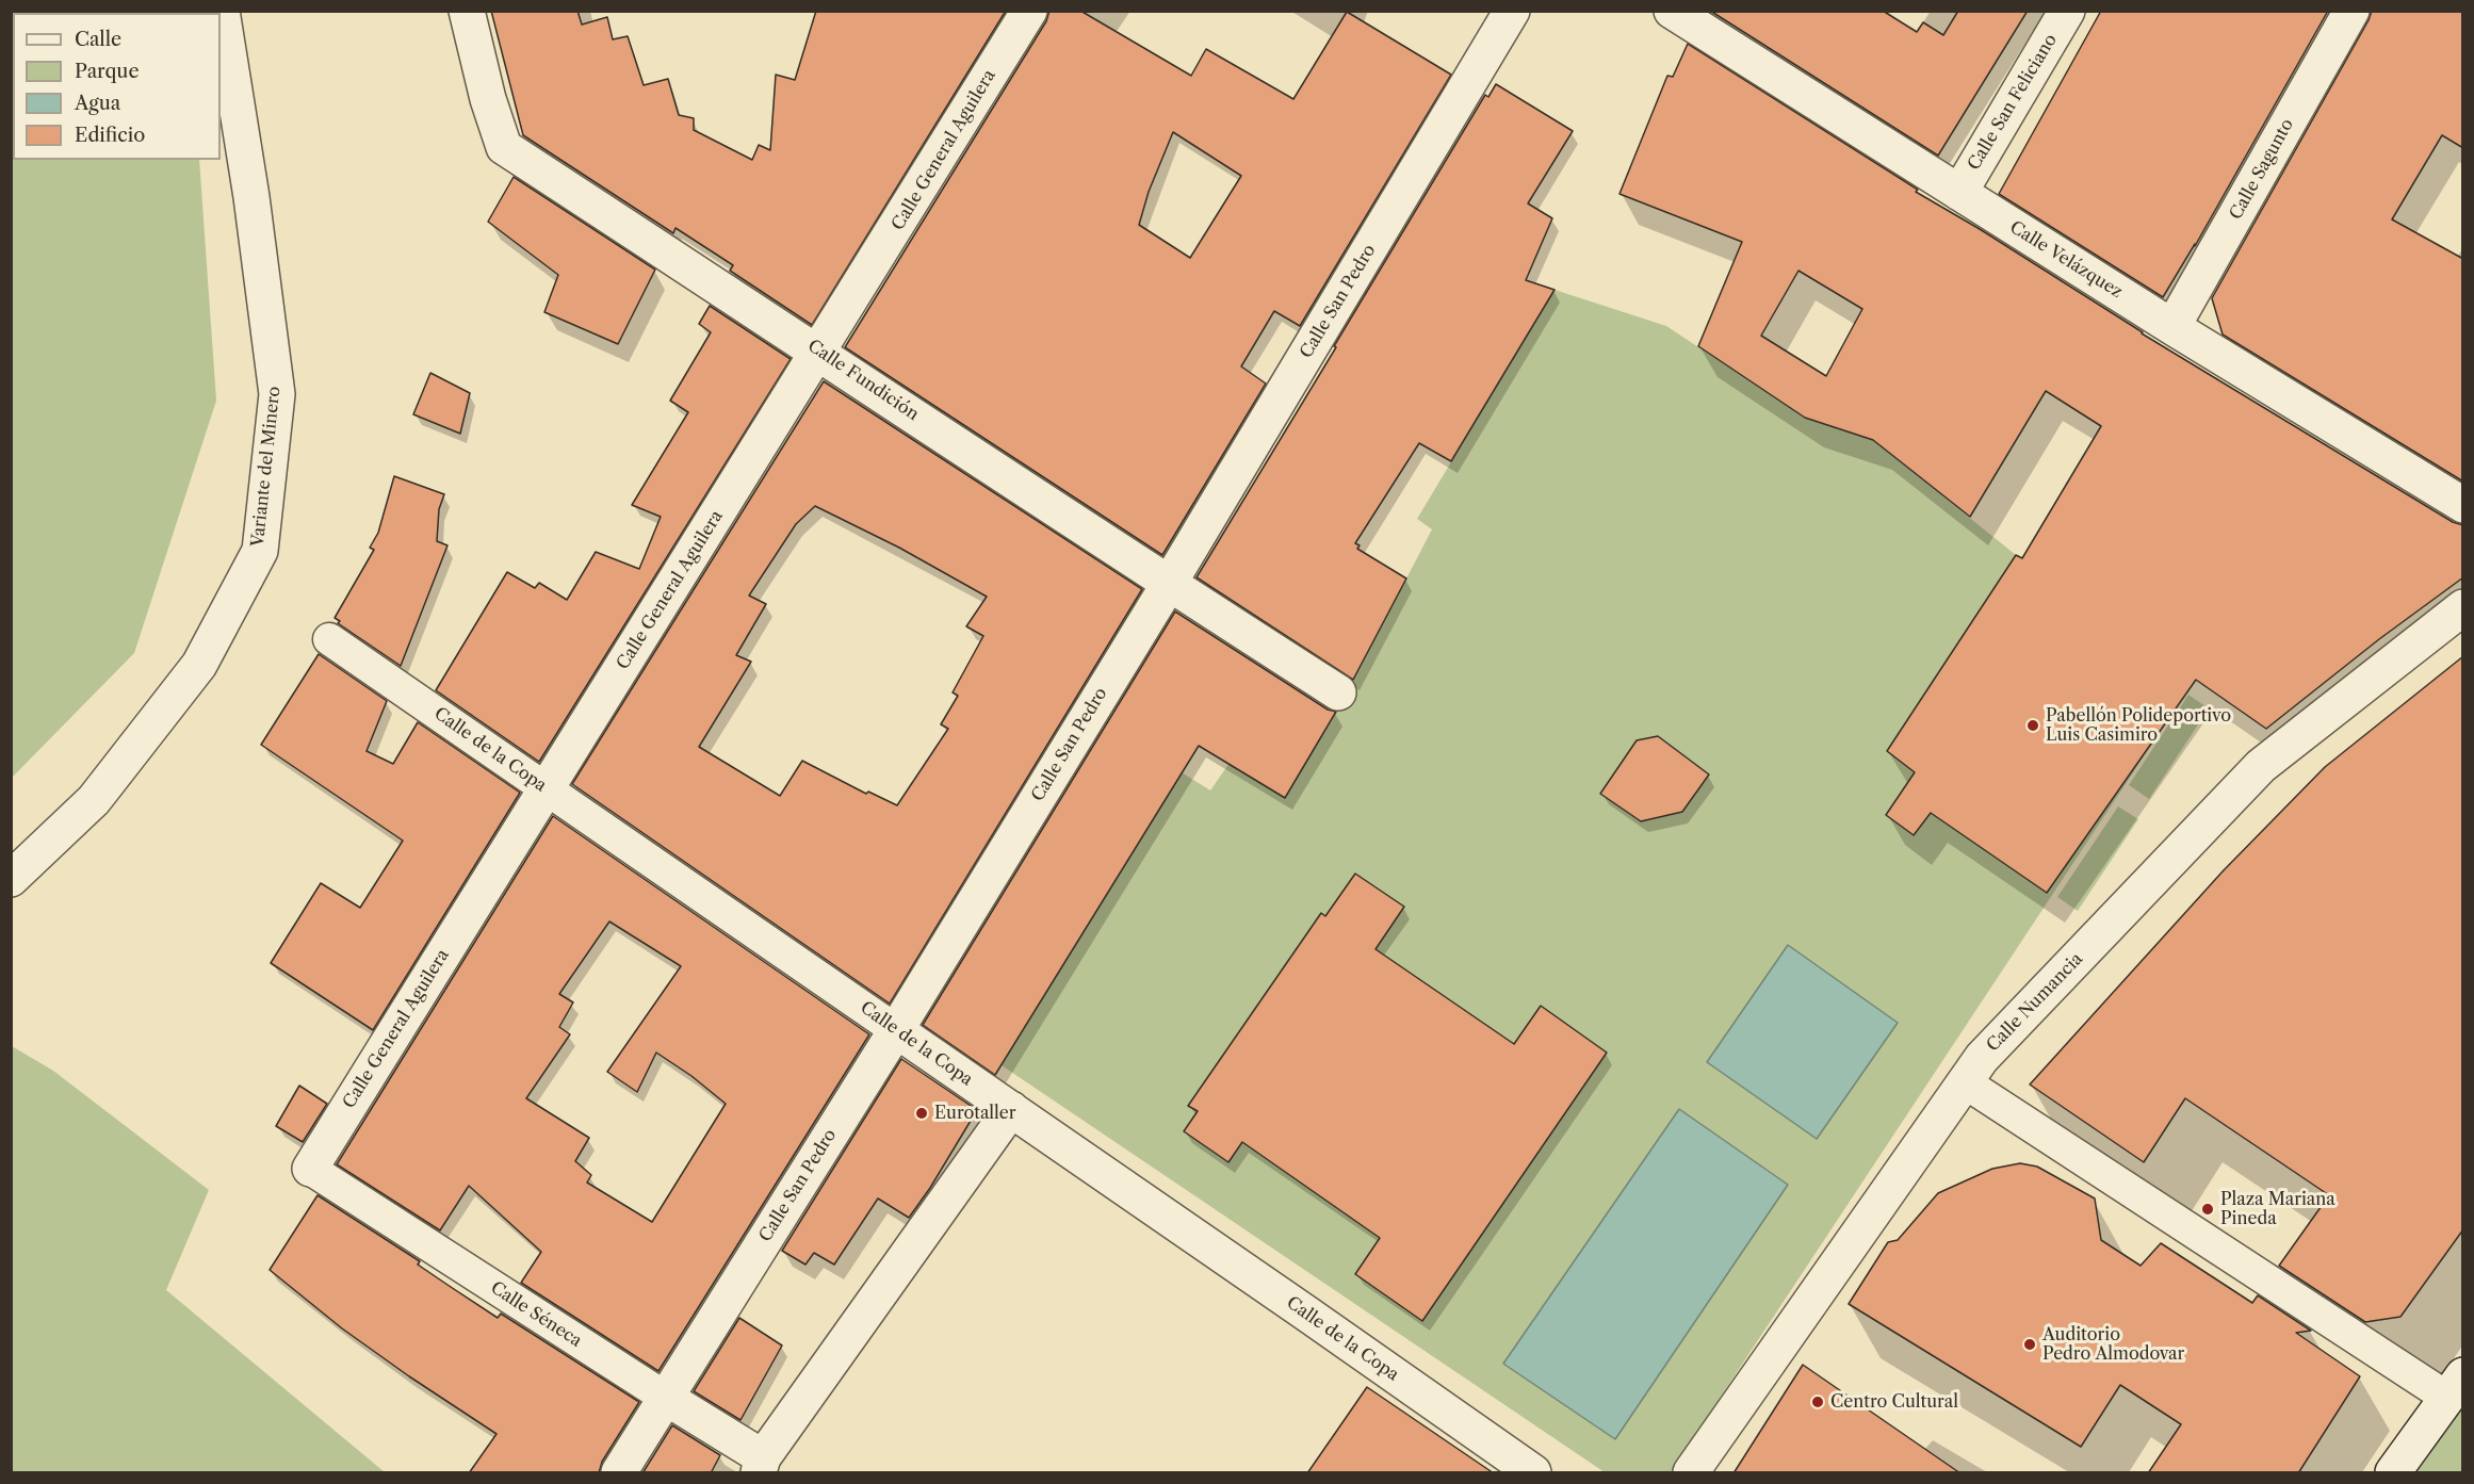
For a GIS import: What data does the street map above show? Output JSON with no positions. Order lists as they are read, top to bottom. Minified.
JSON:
{"streets":{"street":["Calle San Feliciano","Calle General Aguilera","Calle Sagunto","Calle Velázquez","Calle San Pedro","Calle Fundición","Variante del Minero","Calle de la Copa","Calle Numancia","Calle Séneca"]},"crossings":[["Calle San Feliciano","Calle Velázquez"],["Calle General Aguilera","Calle Fundición"],["Calle General Aguilera","Calle de la Copa"],["Calle General Aguilera","Calle Séneca"],["Calle Sagunto","Calle Velázquez"],["Calle San Pedro","Calle Fundición"],["Calle San Pedro","Calle de la Copa"],["Calle San Pedro","Calle Séneca"]],"places":["Pabellón Polideportivo Luis Casimiro","Eurotaller","Plaza Mariana Pineda","Auditorio Pedro Almodovar","Centro Cultural"],"legend":["Calle","Parque","Agua","Edificio"]}
